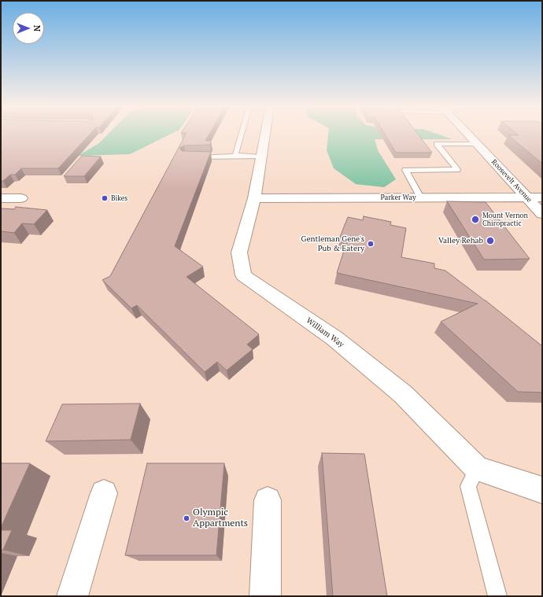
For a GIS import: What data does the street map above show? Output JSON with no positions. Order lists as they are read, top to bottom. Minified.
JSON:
{"streets":{"street":["Roosevelt Avenue","Parker Way","William Way"]},"crossings":[["Roosevelt Avenue","Parker Way"],["Parker Way","William Way"]],"places":["Bikes","Mount Vernon Chiropractic","Valley Rehab","Gentleman Gene's Pub & Eatery","Olympic Appartments"],"north":"right"}
